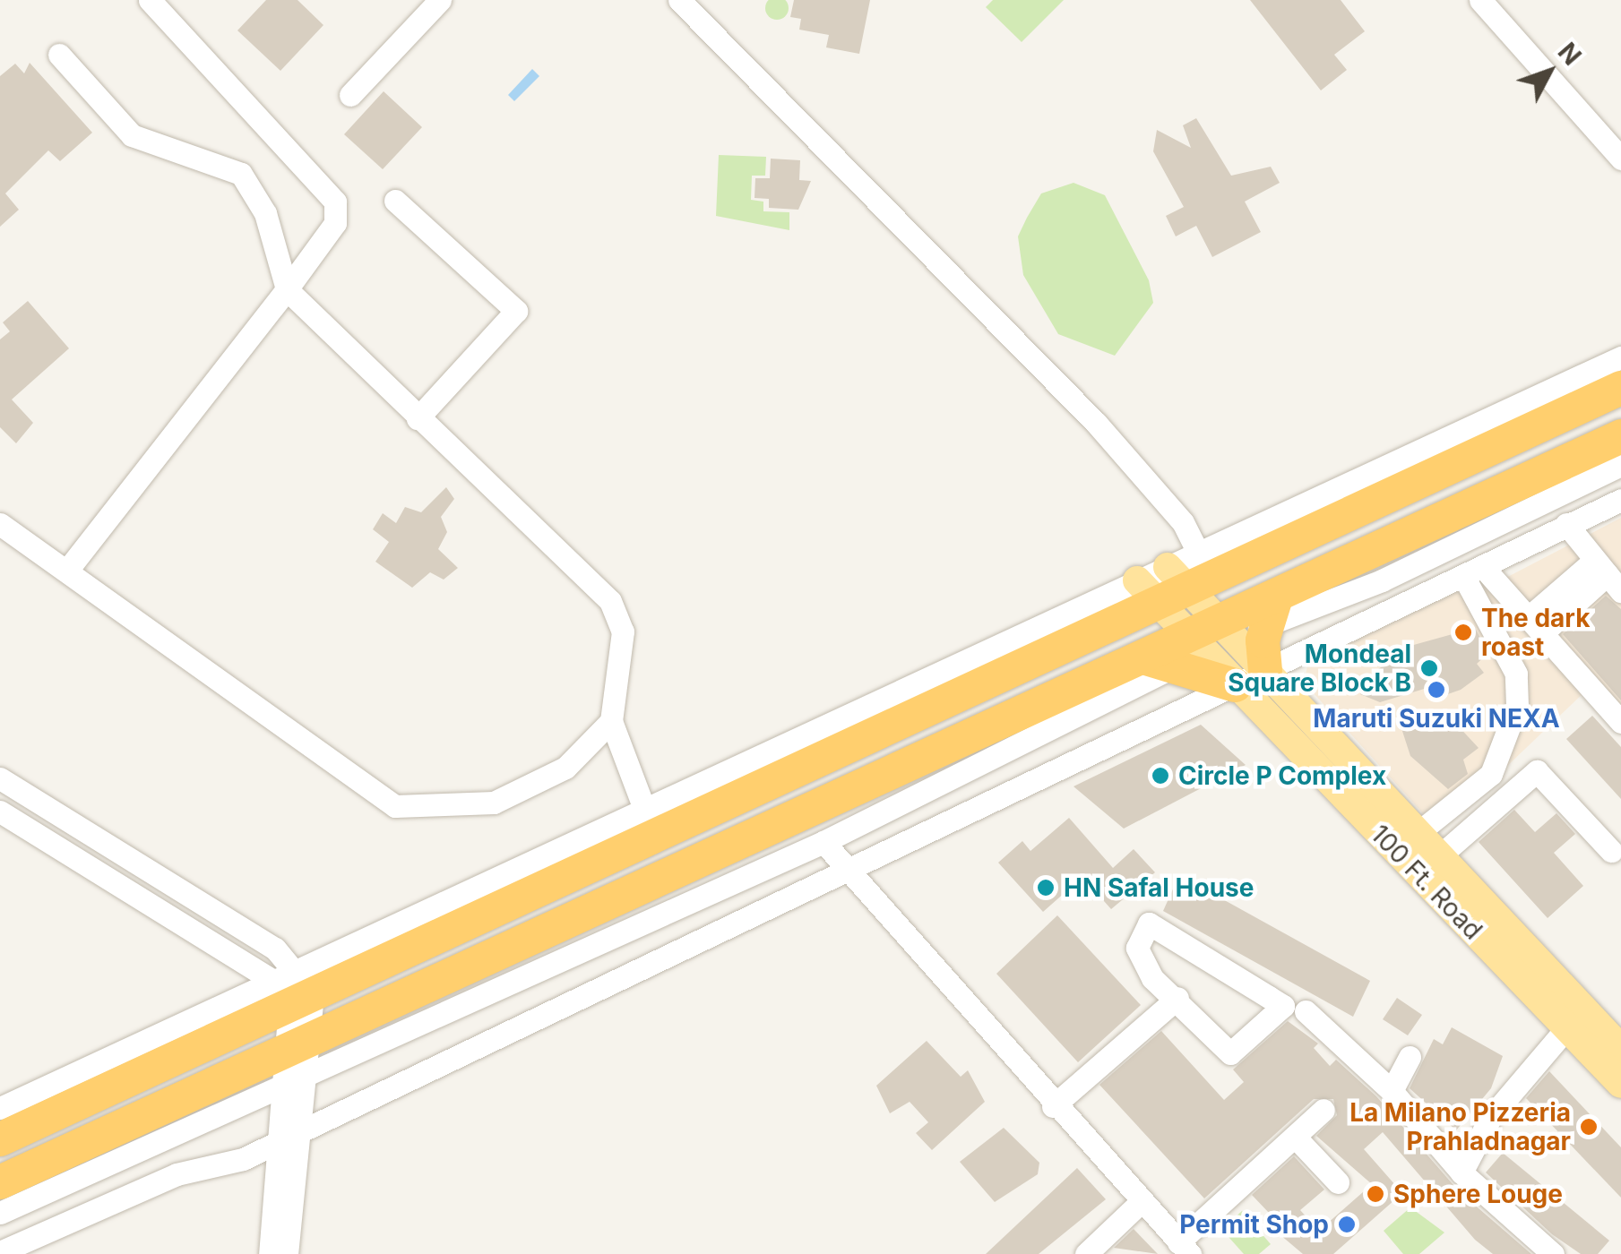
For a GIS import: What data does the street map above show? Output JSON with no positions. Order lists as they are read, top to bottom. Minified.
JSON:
{"streets":{"main road":["100 Ft. Road"]},"places":["The dark roast","Mondeal Square Block B","Maruti Suzuki NEXA","Circle P Complex","HN Safal House","La Milano Pizzeria Prahladnagar","Sphere Louge","Permit Shop"],"north":"top right"}
